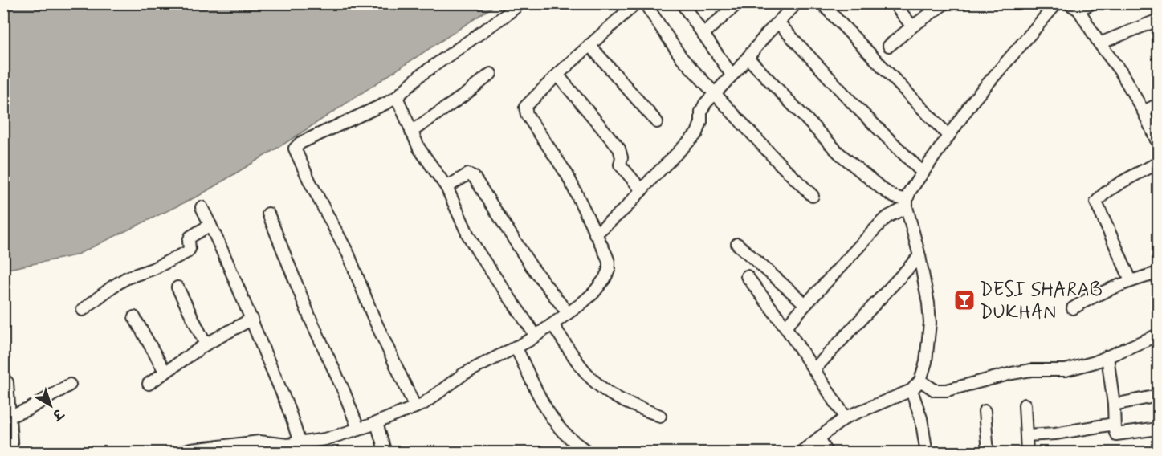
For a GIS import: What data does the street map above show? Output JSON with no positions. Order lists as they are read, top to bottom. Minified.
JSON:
{"places":{"bar":["DESI SHARAB DUKHAN"]},"north":"bottom right"}
